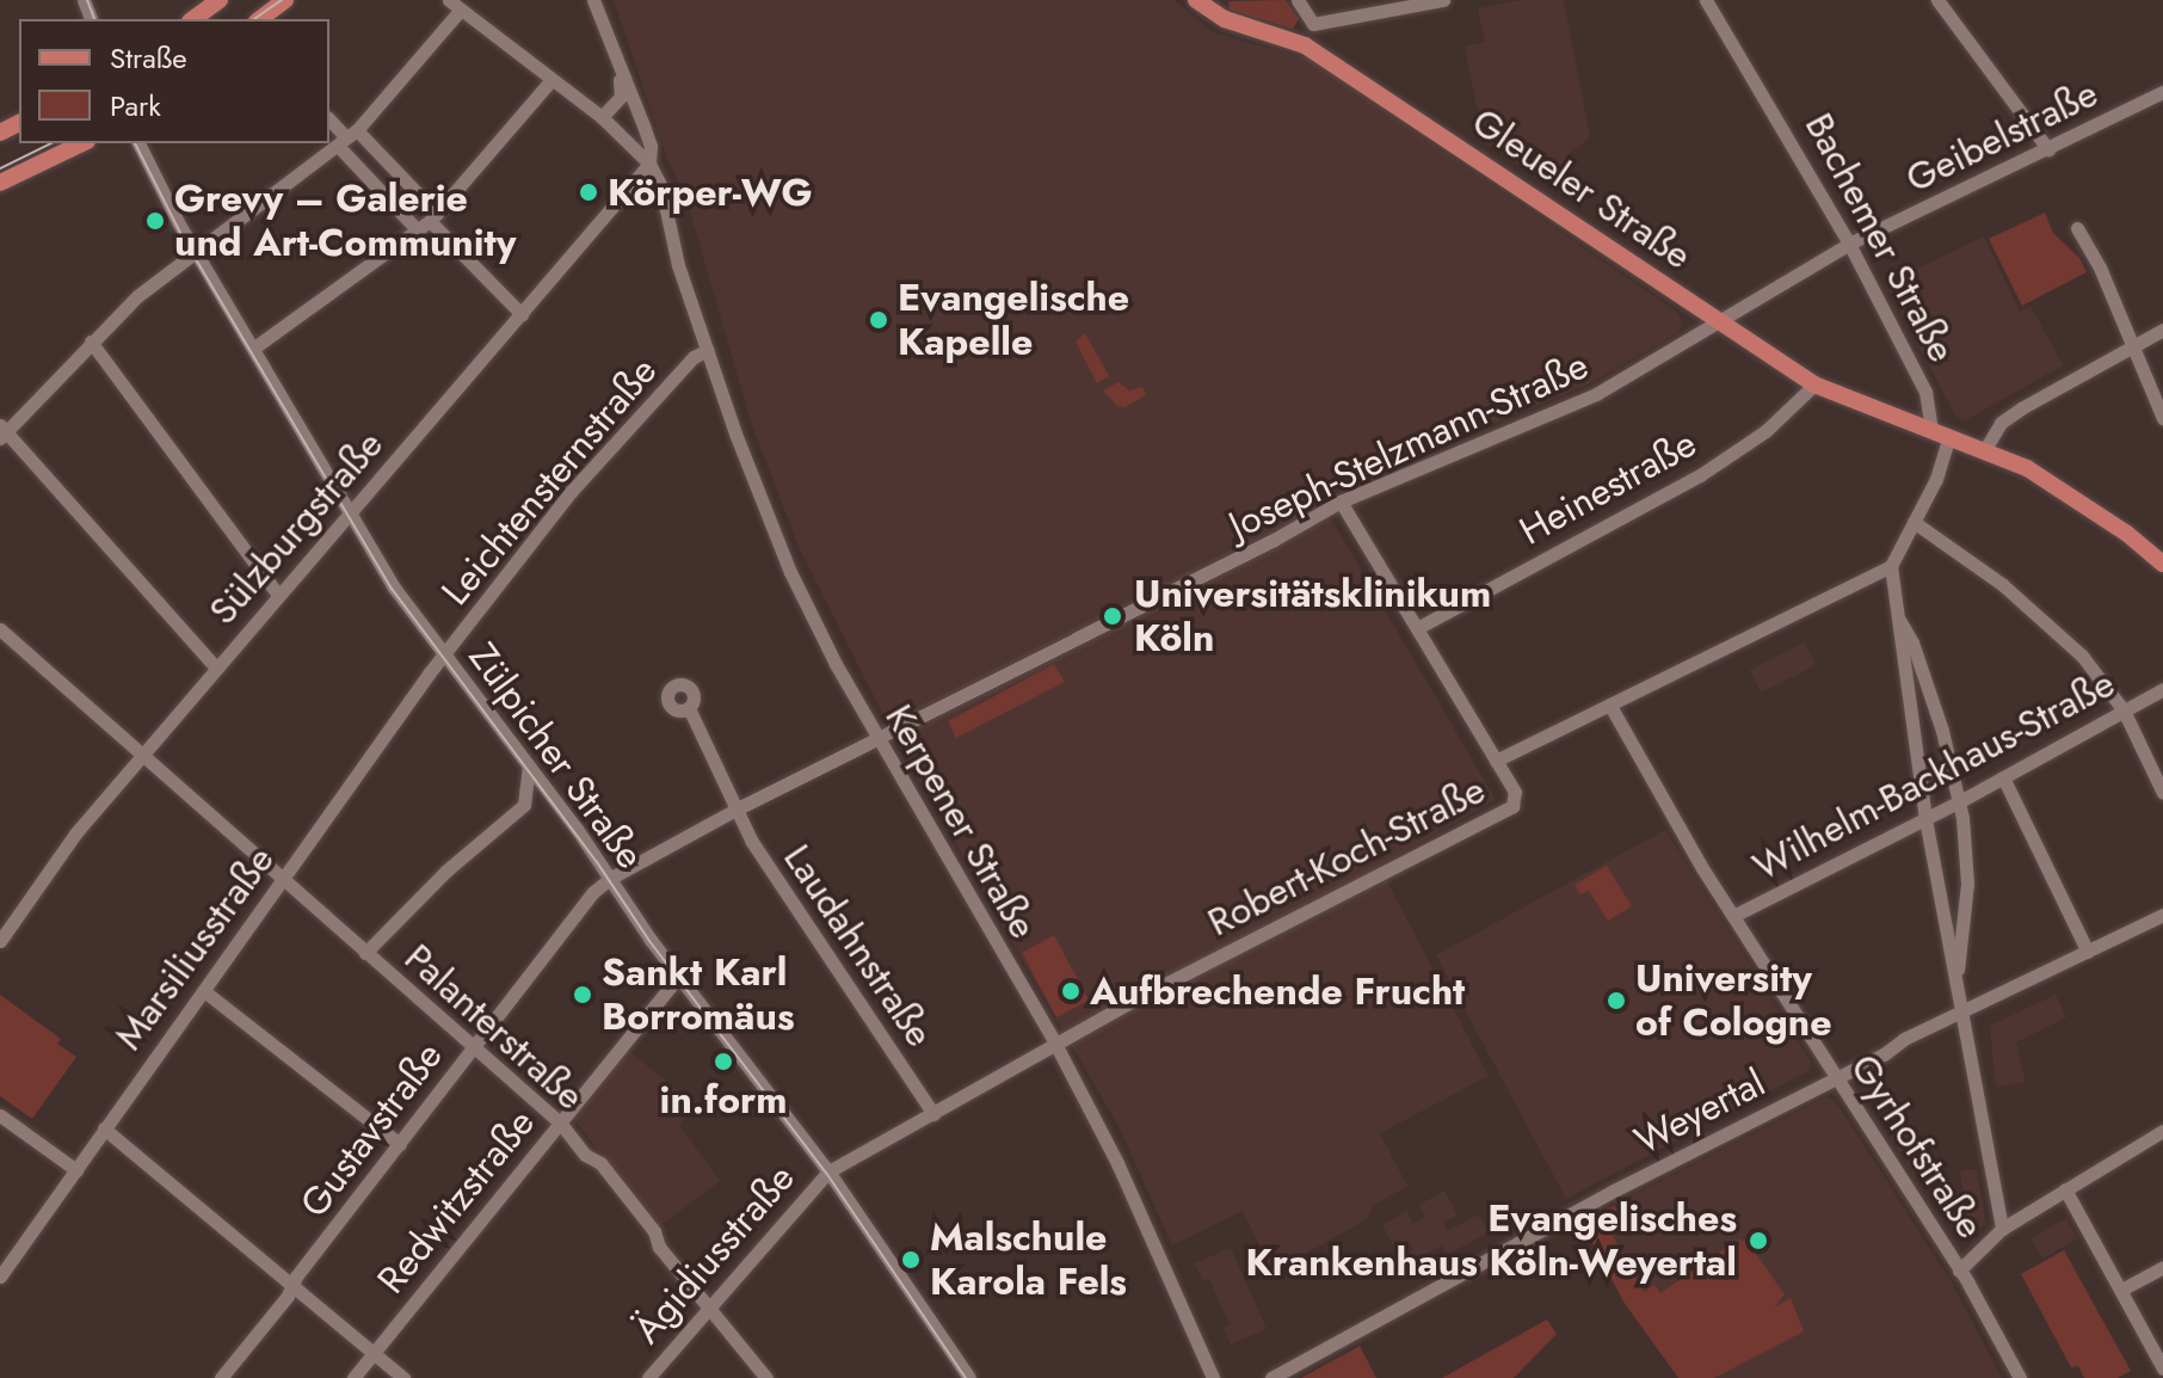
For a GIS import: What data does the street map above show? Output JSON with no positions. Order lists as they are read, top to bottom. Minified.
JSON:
{"streets":{"main road":["Gleueler Straße"],"street":["Geibelstraße","Bachemer Straße","Joseph-Stelzmann-Straße","Leichtensternstraße","Heinestraße","Sülzburgstraße","Zülpicher Straße","Wilhelm-Backhaus-Straße","Kerpener Straße","Robert-Koch-Straße","Laudahnstraße","Marsiliusstraße","Palanterstraße","Weyertal","Gustavstraße","Gyrhofstraße","Redwitzstraße","Ägidiusstraße"]},"crossings":[["Geibelstraße","Gleueler Straße"],["Geibelstraße","Bachemer Straße"],["Geibelstraße","Joseph-Stelzmann-Straße"],["Gleueler Straße","Bachemer Straße"],["Gleueler Straße","Joseph-Stelzmann-Straße"],["Gleueler Straße","Heinestraße"],["Joseph-Stelzmann-Straße","Zülpicher Straße"],["Joseph-Stelzmann-Straße","Kerpener Straße"],["Joseph-Stelzmann-Straße","Laudahnstraße"],["Joseph-Stelzmann-Straße","Gustavstraße"],["Leichtensternstraße","Zülpicher Straße"],["Leichtensternstraße","Kerpener Straße"],["Leichtensternstraße","Marsiliusstraße"],["Sülzburgstraße","Zülpicher Straße"],["Sülzburgstraße","Kerpener Straße"],["Sülzburgstraße","Palanterstraße"],["Zülpicher Straße","Robert-Koch-Straße"],["Zülpicher Straße","Marsiliusstraße"],["Zülpicher Straße","Gustavstraße"],["Zülpicher Straße","Redwitzstraße"],["Zülpicher Straße","Ägidiusstraße"],["Wilhelm-Backhaus-Straße","Gyrhofstraße"],["Kerpener Straße","Robert-Koch-Straße"],["Robert-Koch-Straße","Laudahnstraße"],["Robert-Koch-Straße","Gyrhofstraße"],["Robert-Koch-Straße","Ägidiusstraße"],["Marsiliusstraße","Palanterstraße"],["Palanterstraße","Gustavstraße"],["Palanterstraße","Redwitzstraße"],["Palanterstraße","Ägidiusstraße"],["Weyertal","Gyrhofstraße"]],"places":["Körper-WG","Grevy – Galerie und Art-Community","Evangelische Kapelle","Universitätsklinikum Köln","Aufbrechende Frucht","Sankt Karl Borromäus","University of Cologne","in.form","Evangelisches Krankenhaus Köln-Weyertal","Malschule Karola Fels"],"legend":["Straße","Park"]}
